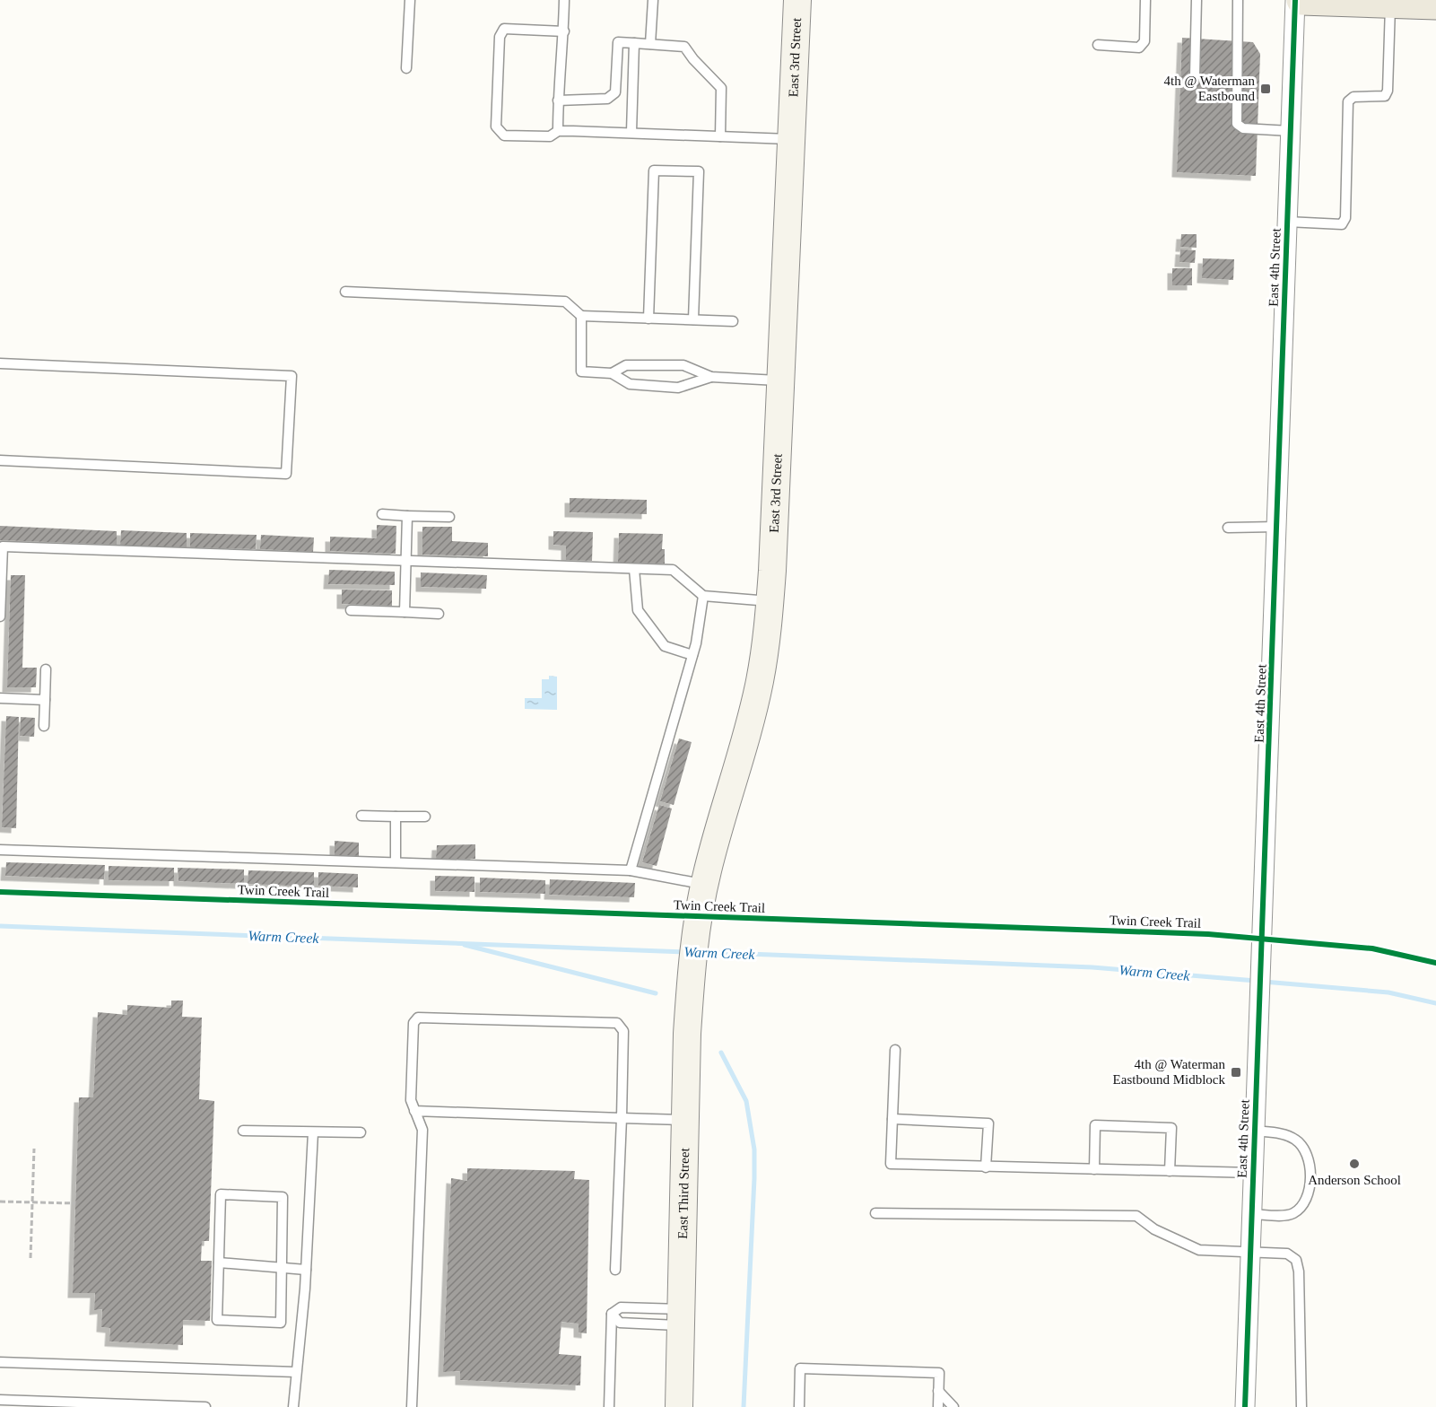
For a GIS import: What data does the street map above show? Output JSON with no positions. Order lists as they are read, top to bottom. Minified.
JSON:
{"streets":{"main road":["East 3rd Street","East Third Street"],"street":["East 4th Street"],"cycle path":["Twin Creek Trail"]},"crossings":[["East 3rd Street","East Third Street"]],"water":["Warm Creek"],"places":{"transit":["4th @ Waterman Eastbound","4th @ Waterman Eastbound Midblock"],"other":["Anderson School"]}}
